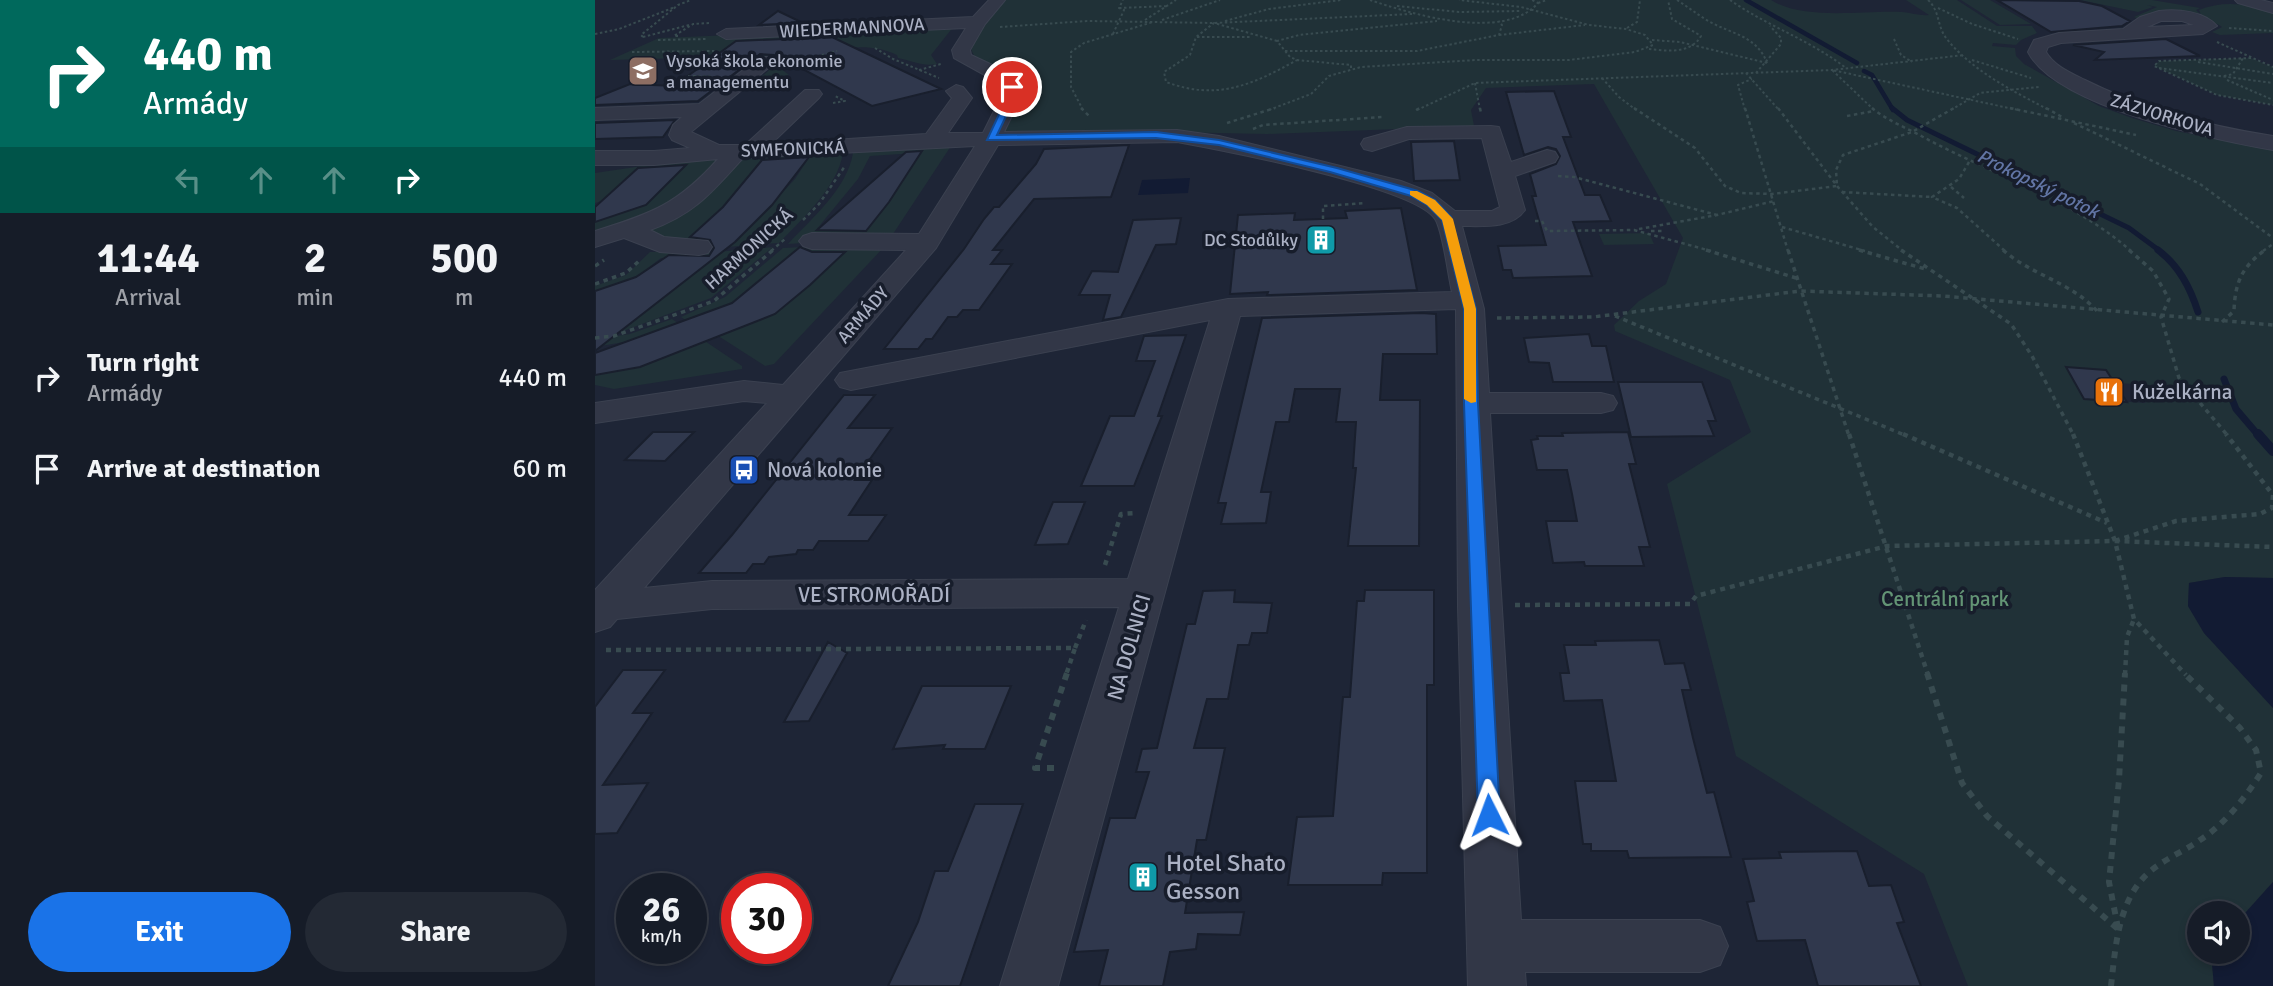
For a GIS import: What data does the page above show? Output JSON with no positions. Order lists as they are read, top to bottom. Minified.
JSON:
{"streets":{"street":["WIEDERMANNOVA","ZÁZVORKOVA","SYMFONICKÁ","ARMÁDY","VE STROMOŘADÍ","NA DOLNICI"],"path":["HARMONICKÁ"]},"crossings":[["WIEDERMANNOVA","ARMÁDY"],["SYMFONICKÁ","ARMÁDY"],["ARMÁDY","VE STROMOŘADÍ"],["VE STROMOŘADÍ","NA DOLNICI"]],"water":["Prokopský potok"],"parks":["Centrální park"],"places":{"school or university":["Vysoká škola ekonomie a managementu"],"building":["DC Stodůlky","Hotel Shato Gesson"],"restaurant":["Kuželkárna"],"bus stop":["Nová kolonie"]},"page":{"turn":["440 m","Armády"],"eta":["11:44","Arrival","2","min","500","m"],"list":[{"name":"Turn right","note":"Armády","value":"440 m"},{"name":"Arrive at destination","value":"60 m"}],"speed":"26 km/h","limit":"30","buttons":["Exit","Share"]}}
